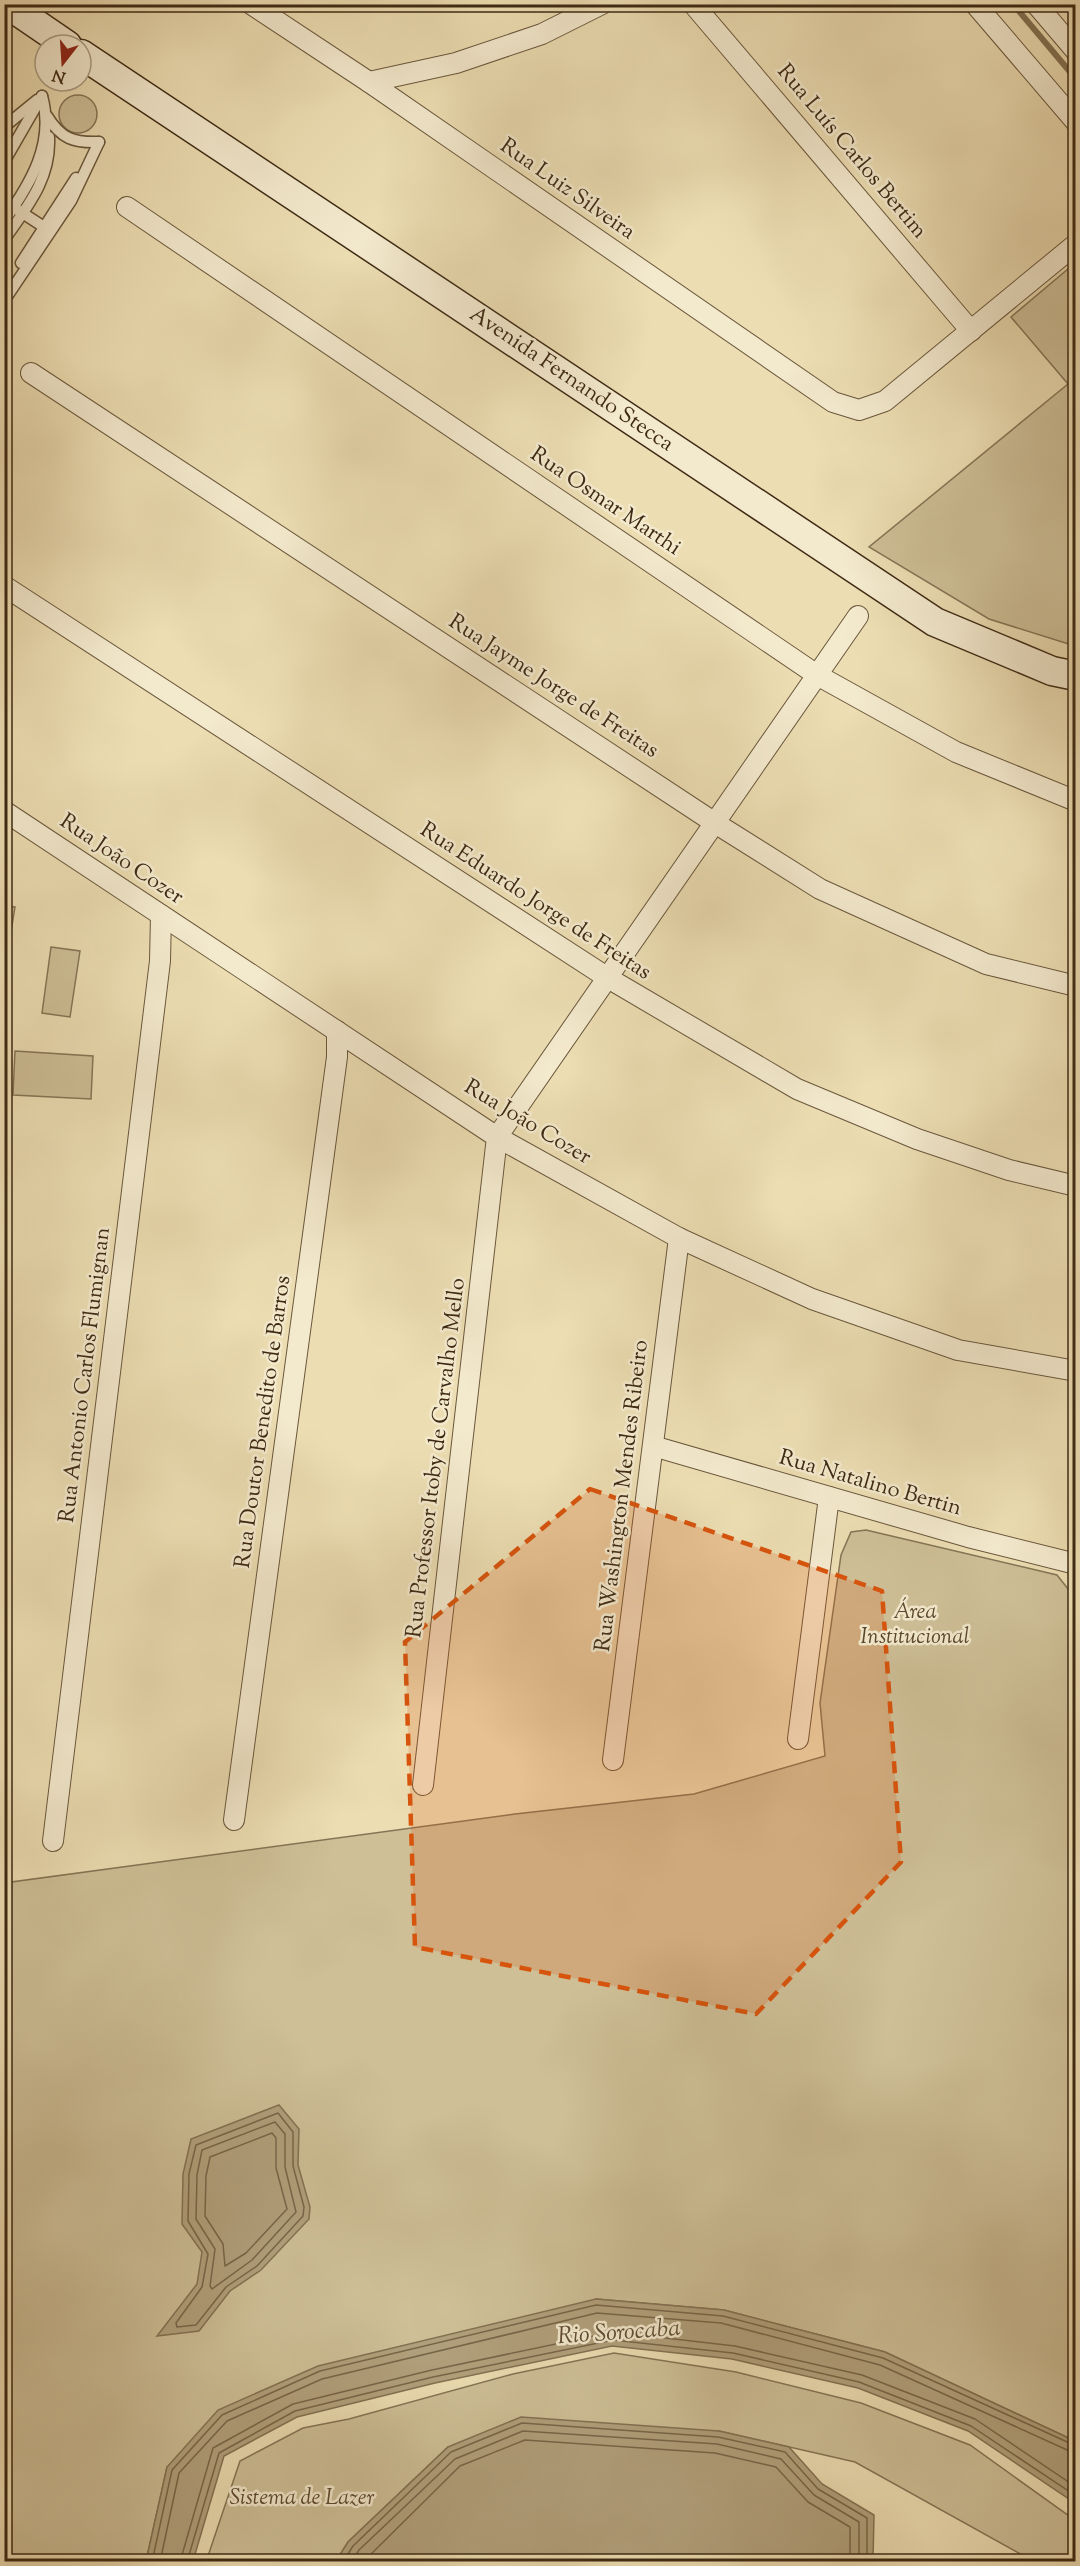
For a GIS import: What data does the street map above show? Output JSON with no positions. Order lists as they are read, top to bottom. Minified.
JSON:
{"streets":{"street":["Rua Luís Carlos Bertim","Rua Luiz Silveira","Avenida Fernando Stecca","Rua Osmar Marthi","Rua Jayme Jorge de Freitas","Rua João Cozer","Rua Eduardo Jorge de Freitas","Rua Antonio Carlos Flumignan","Rua Doutor Benedito de Barros","Rua Professor Itoby de Carvalho Mello","Rua Natalino Bertin","Rua Washington Mendes Ribeiro"]},"crossings":[["Rua Luís Carlos Bertim","Rua Luiz Silveira"],["Rua João Cozer","Rua Antonio Carlos Flumignan"],["Rua João Cozer","Rua Doutor Benedito de Barros"],["Rua João Cozer","Rua Professor Itoby de Carvalho Mello"],["Rua João Cozer","Rua Washington Mendes Ribeiro"],["Rua Natalino Bertin","Rua Washington Mendes Ribeiro"]],"water":["Rio Sorocaba"],"parks":["Área Institucional","Sistema de Lazer"],"north":"bottom"}
